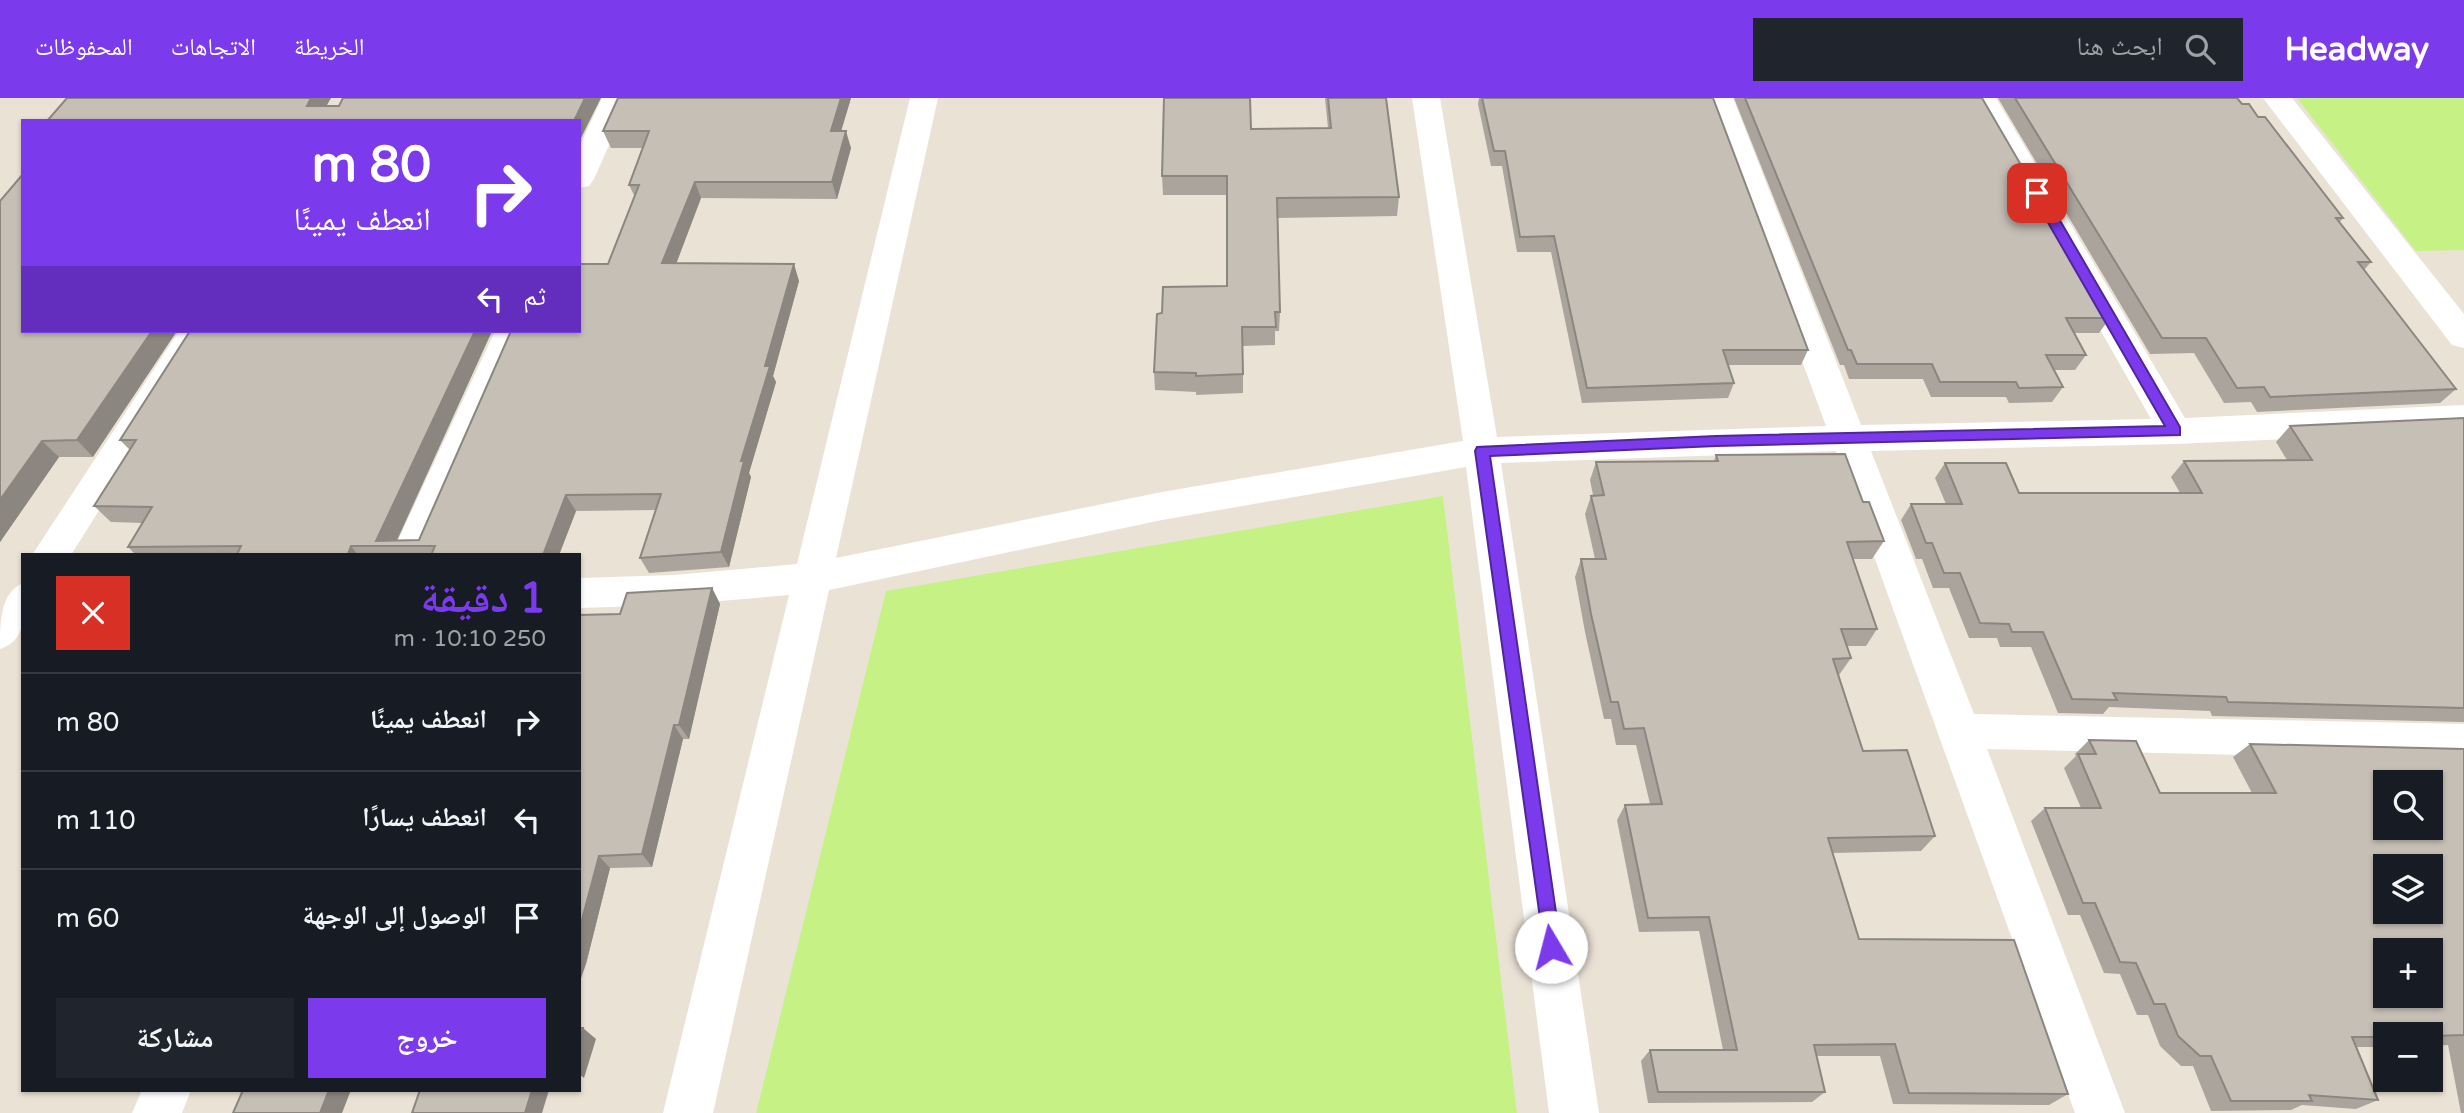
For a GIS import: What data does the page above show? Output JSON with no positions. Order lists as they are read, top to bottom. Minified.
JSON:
{"page":{"header":"Headway","search":"ابحث هنا","nav":["الخريطة","الاتجاهات","المحفوظات"],"turn":["80 m","انعطف يمينًا"],"then":"ثم","heading":["1 دقيقة","250 m · 10:10"],"list":[{"name":"انعطف يمينًا","value":"80 m"},{"name":"انعطف يسارًا","value":"110 m"},{"name":"الوصول إلى الوجهة","value":"60 m"}],"map_buttons":["+","−"],"buttons":["خروج","مشاركة"]}}
